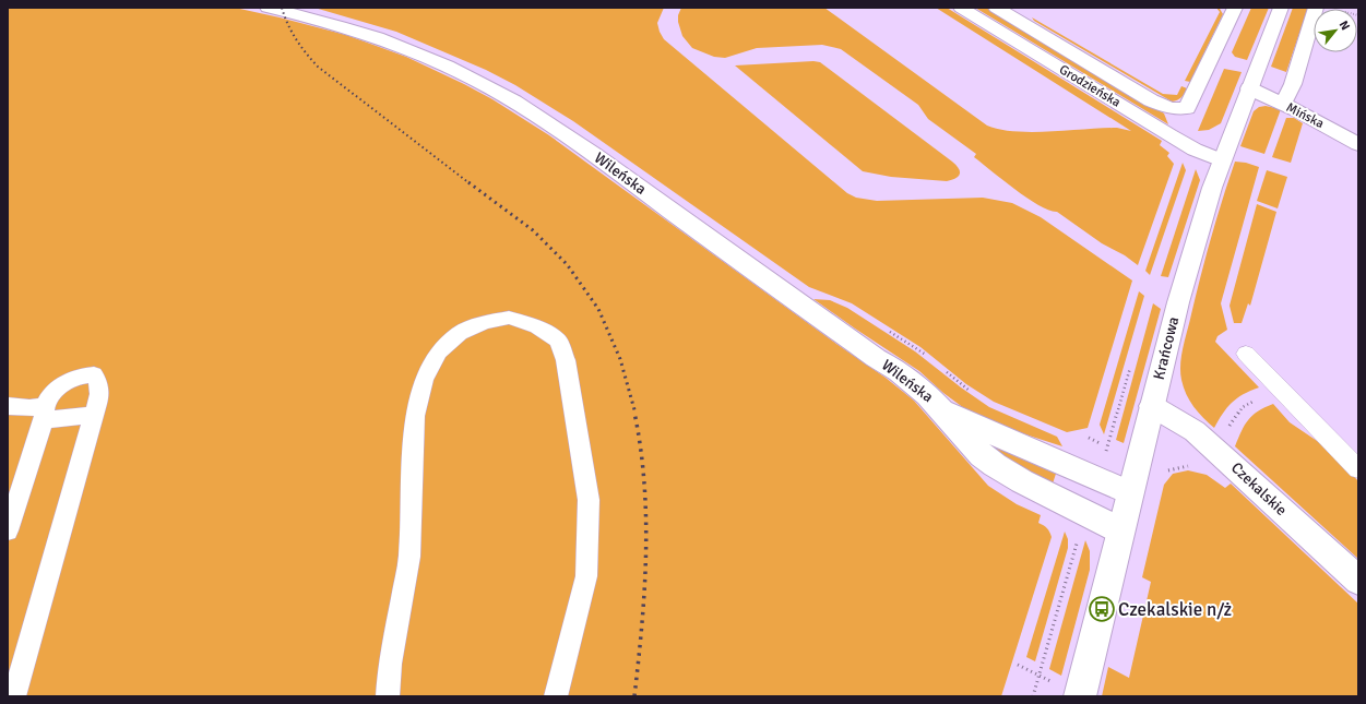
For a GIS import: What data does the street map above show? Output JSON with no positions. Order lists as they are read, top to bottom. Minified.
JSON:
{"streets":{"street":["Grodzieńska","Mińska","Wileńska","Krańcowa","Czekalskie"]},"crossings":[["Grodzieńska","Krańcowa"],["Mińska","Krańcowa"],["Wileńska","Krańcowa"],["Krańcowa","Czekalskie"]],"places":{"bus stop":["Czekalskie n/ż"]},"north":"top right"}
